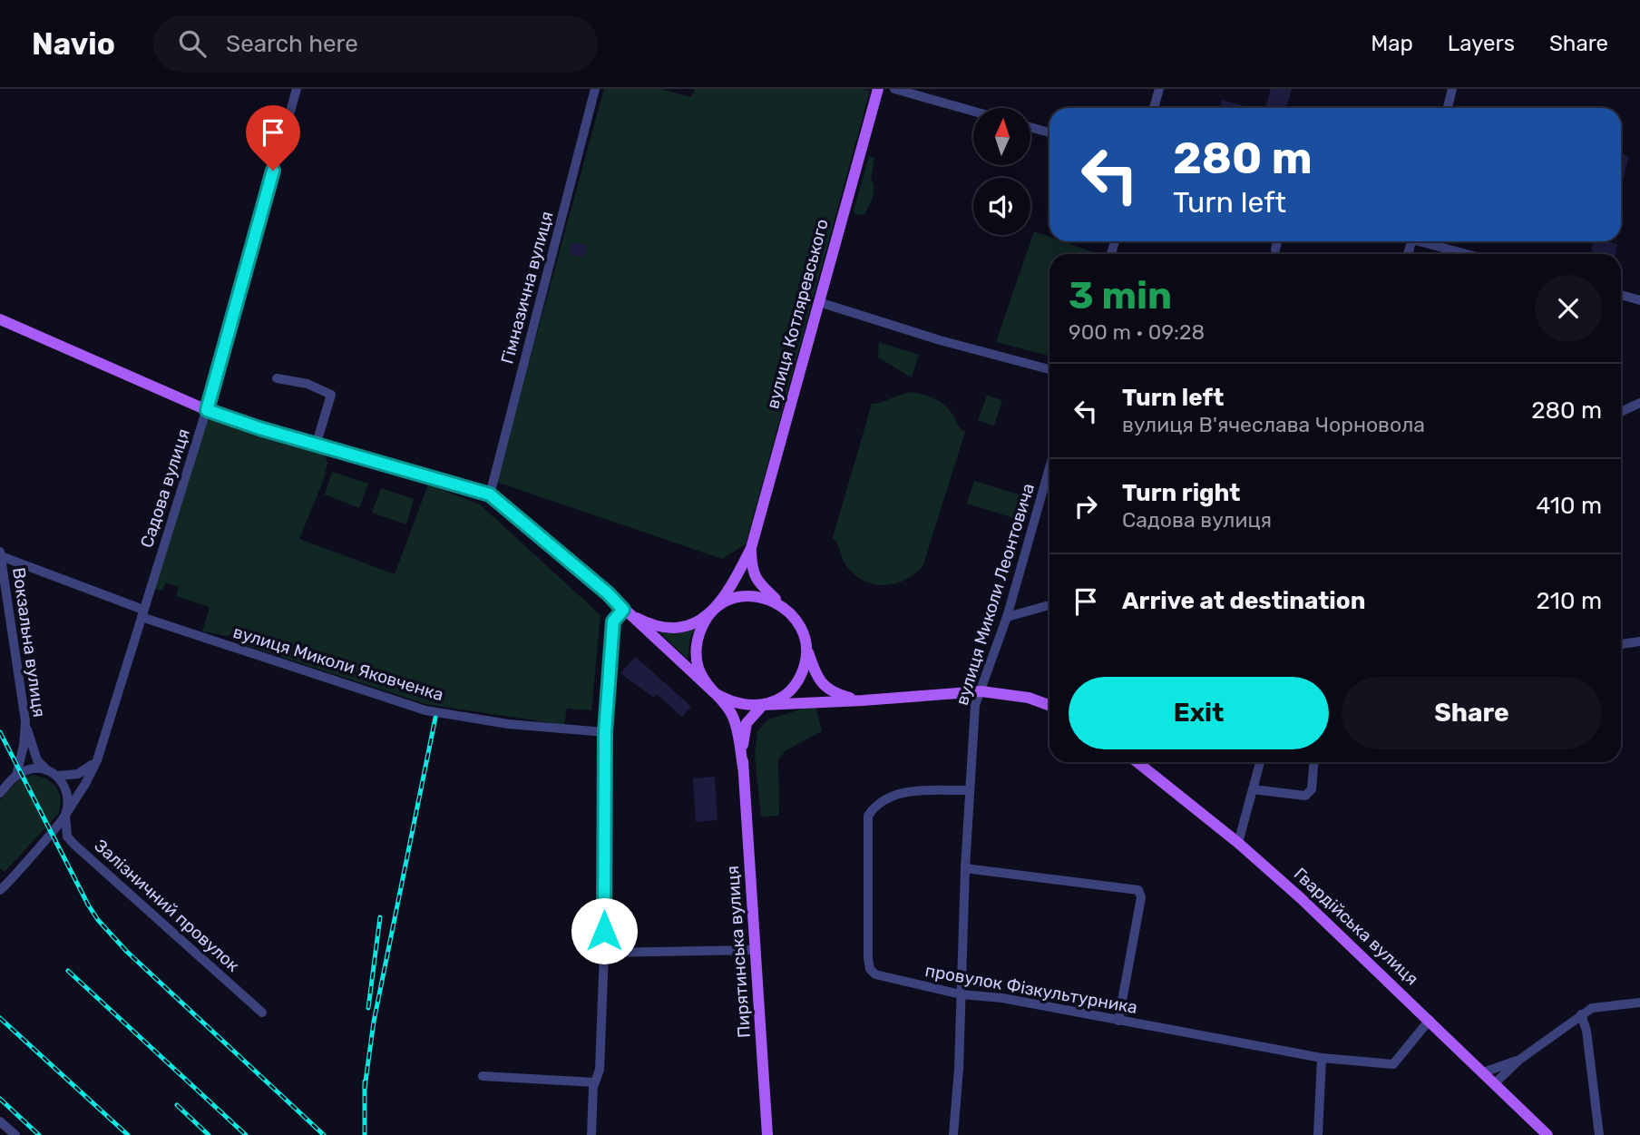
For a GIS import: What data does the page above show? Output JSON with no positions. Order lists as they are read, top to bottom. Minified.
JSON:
{"streets":{"main road":["вулиця Котляревського","Гвардійська вулиця","Пирятинська вулиця"],"street":["Гімназична вулиця","Садова вулиця","вулиця Миколи Леонтовича","Вокзальна вулиця","вулиця Миколи Яковченка","Залізничний провулок","провулок Фізкультурника"]},"crossings":[["Садова вулиця","вулиця Миколи Яковченка"],["Садова вулиця","Залізничний провулок"],["вулиця Миколи Леонтовича","провулок Фізкультурника"],["Вокзальна вулиця","вулиця Миколи Яковченка"],["Гвардійська вулиця","провулок Фізкультурника"]],"north":"top","page":{"header":"Navio","search":"Search here","nav":["Map","Layers","Share"],"turn":["280 m","Turn left"],"heading":["3 min","900 m · 09:28"],"list":[{"name":"Turn left","note":"вулиця В'ячеслава Чорновола","value":"280 m"},{"name":"Turn right","note":"Садова вулиця","value":"410 m"},{"name":"Arrive at destination","value":"210 m"}],"buttons":["Exit","Share"]}}
